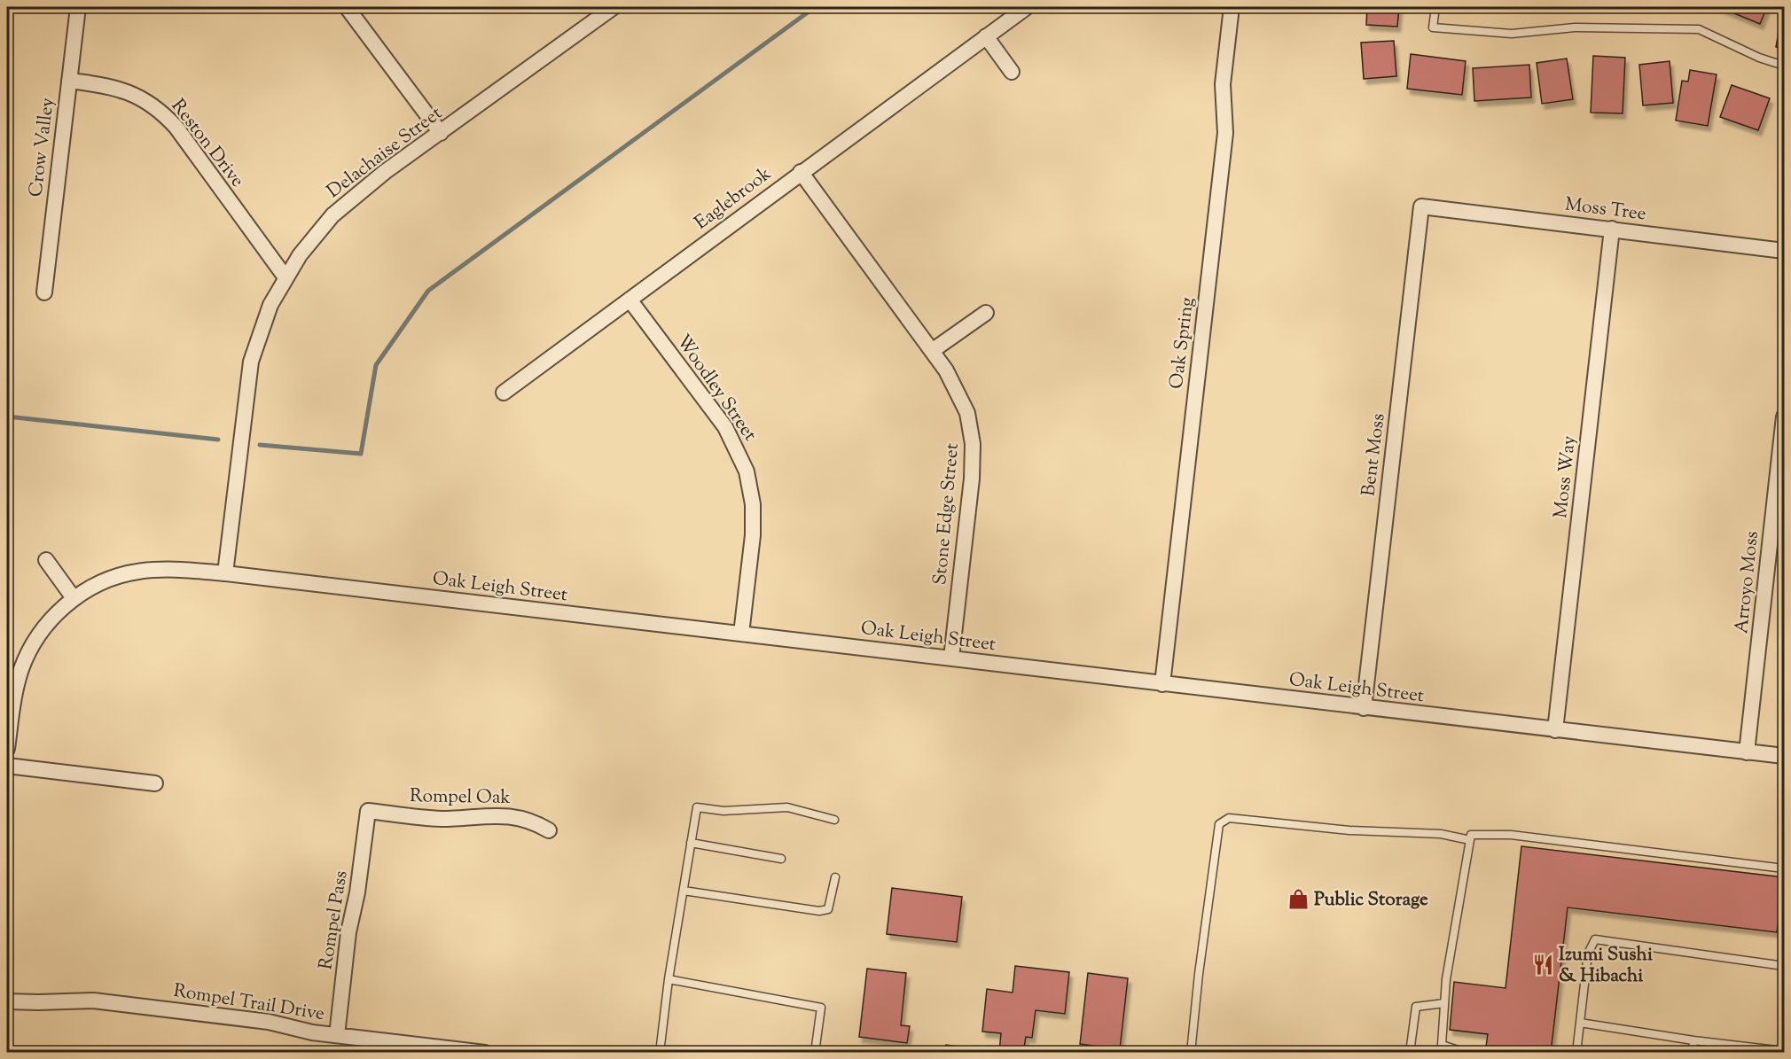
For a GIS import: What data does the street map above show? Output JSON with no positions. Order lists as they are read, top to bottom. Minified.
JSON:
{"streets":{"street":["Reston Drive","Crow Valley","Delachaise Street","Eaglebrook","Moss Tree","Oak Spring","Woodley Street","Bent Moss","Moss Way","Stone Edge Street","Arroyo Moss","Oak Leigh Street","Rompel Oak","Rompel Pass","Rompel Trail Drive"]},"crossings":[["Reston Drive","Crow Valley"],["Reston Drive","Delachaise Street"],["Delachaise Street","Oak Leigh Street"],["Eaglebrook","Woodley Street"],["Eaglebrook","Stone Edge Street"],["Moss Tree","Bent Moss"],["Moss Tree","Moss Way"],["Oak Spring","Oak Leigh Street"],["Woodley Street","Oak Leigh Street"],["Bent Moss","Oak Leigh Street"],["Moss Way","Oak Leigh Street"],["Stone Edge Street","Oak Leigh Street"],["Arroyo Moss","Oak Leigh Street"],["Rompel Oak","Rompel Pass"],["Rompel Pass","Rompel Trail Drive"]],"places":{"shop":["Public Storage"],"restaurant":["Izumi Sushi & Hibachi"]}}
